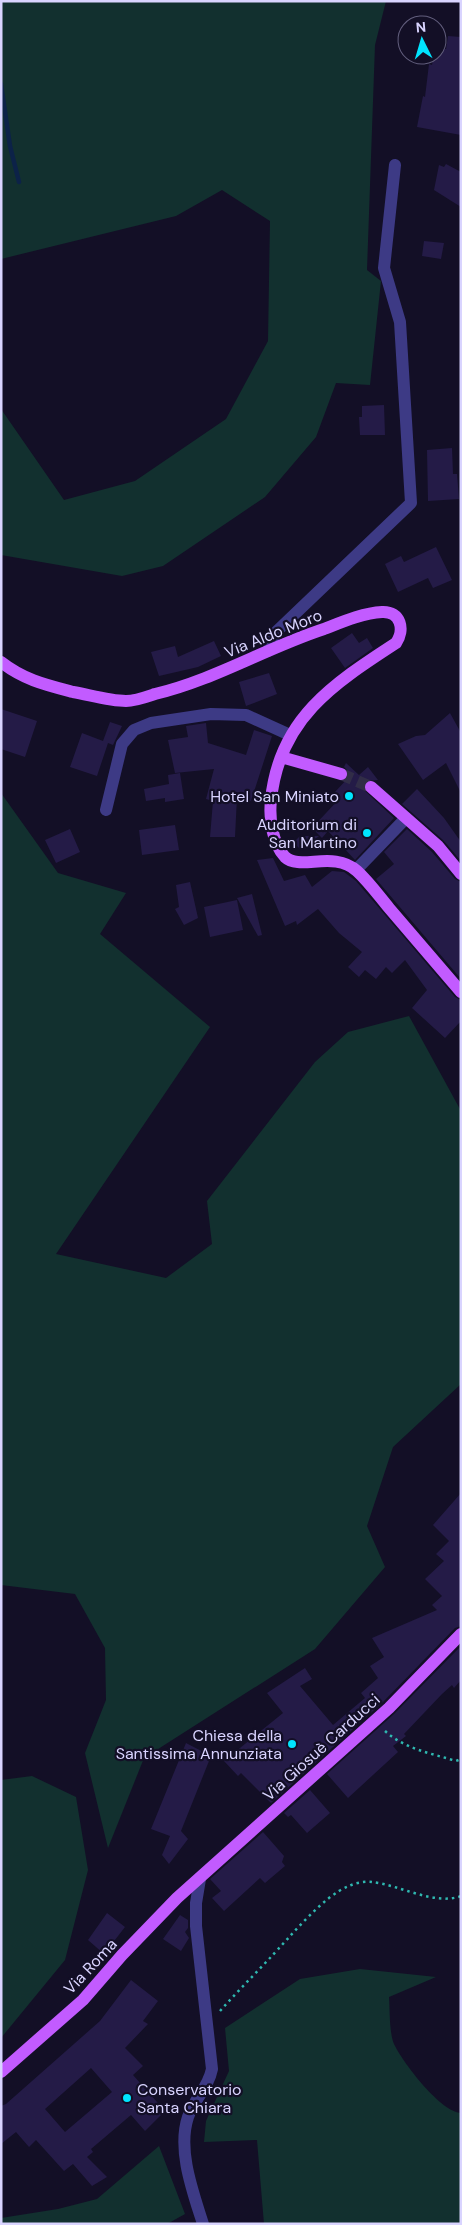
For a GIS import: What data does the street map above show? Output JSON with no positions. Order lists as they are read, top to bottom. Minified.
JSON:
{"streets":{"main road":["Via Aldo Moro","Via Giosuè Carducci","Via Roma"]},"crossings":[["Via Giosuè Carducci","Via Roma"]],"places":["Hotel San Miniato","Auditorium di San Martino","Chiesa della Santissima Annunziata","Conservatorio Santa Chiara"],"north":"top"}
